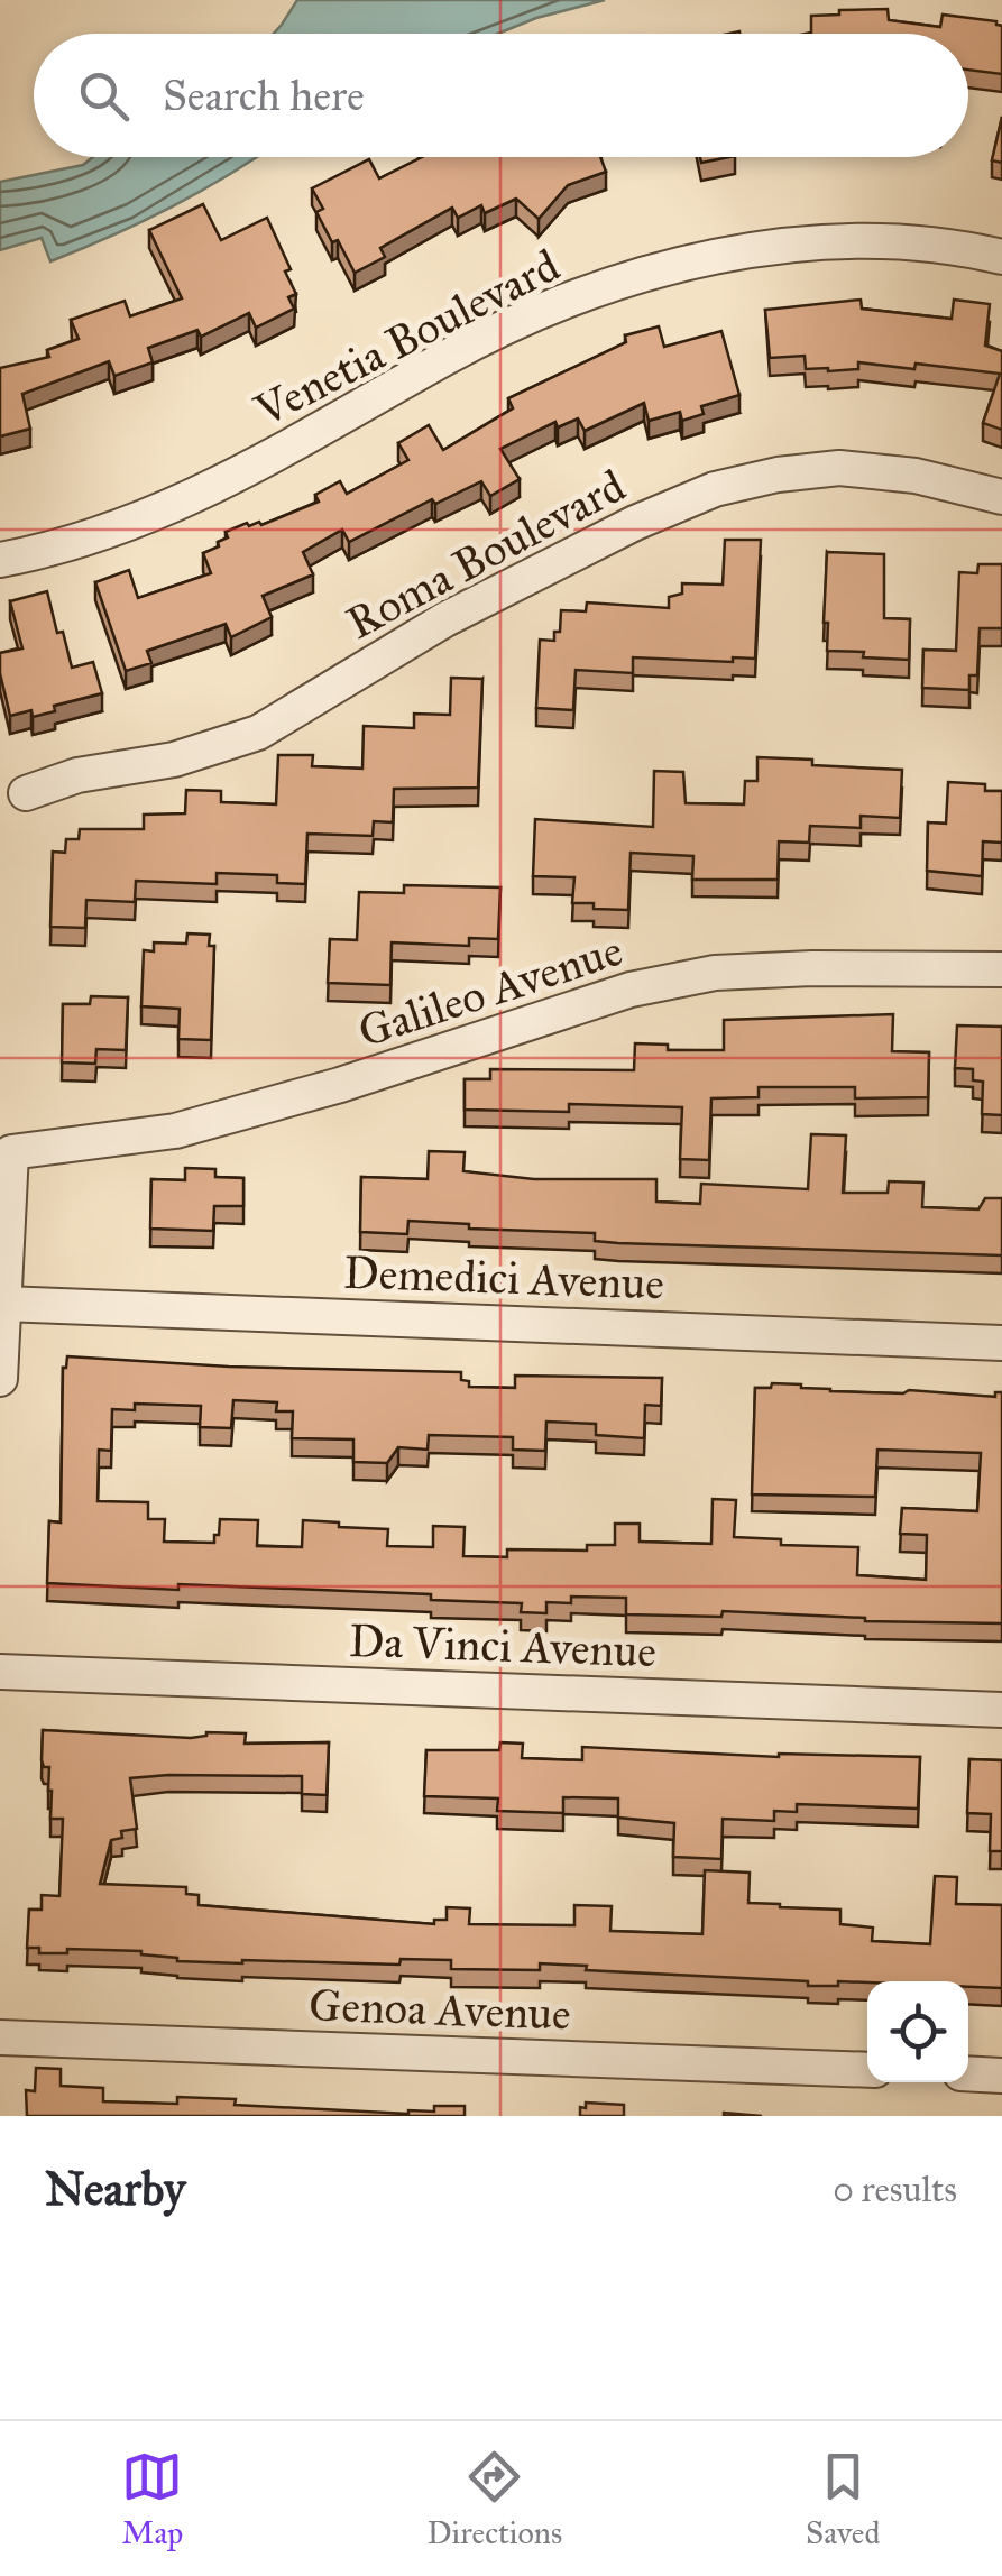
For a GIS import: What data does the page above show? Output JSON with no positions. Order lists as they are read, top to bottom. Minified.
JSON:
{"streets":{"street":["Venetia Boulevard","Roma Boulevard","Galileo Avenue","Demedici Avenue","Da Vinci Avenue","Genoa Avenue"]},"crossings":[["Galileo Avenue","Demedici Avenue"]],"page":{"search":"Search here","heading":["Nearby","0 results"],"nav":["Map","Directions","Saved"]}}
